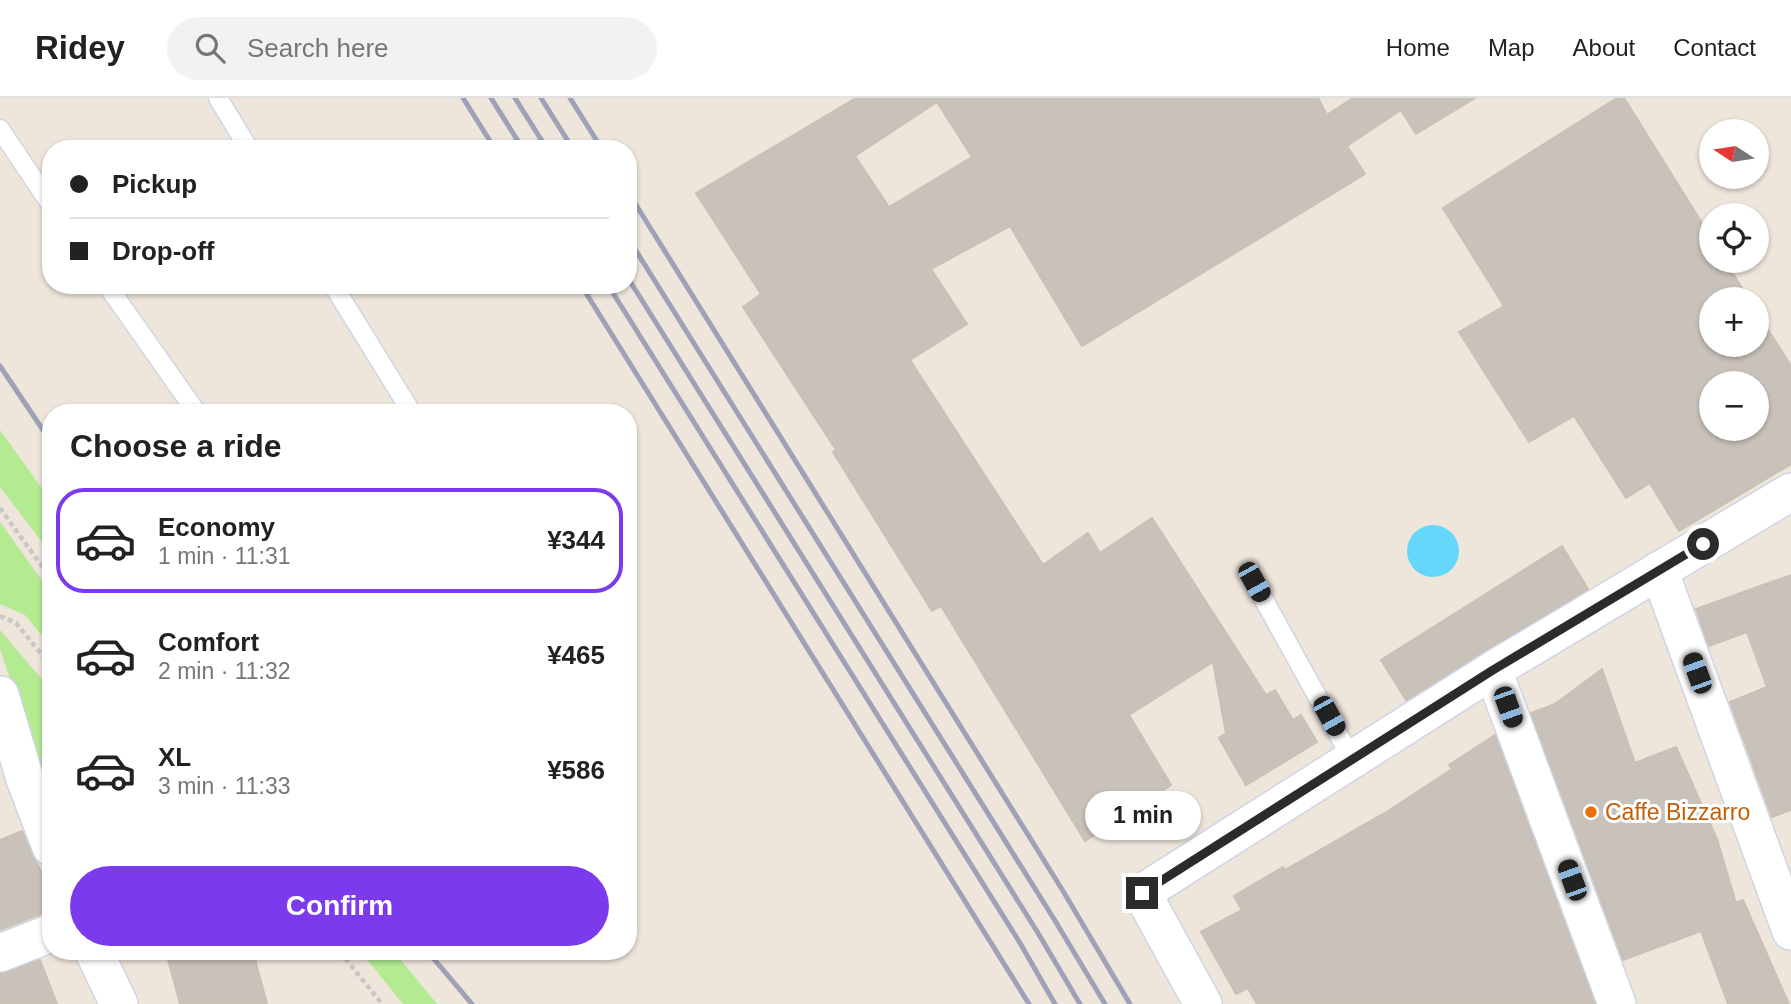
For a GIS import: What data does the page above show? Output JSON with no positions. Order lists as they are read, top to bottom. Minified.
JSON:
{"places":["Caffe Bizzarro"],"north":"left","page":{"header":"Ridey","search":"Search here","nav":["Home","Map","About","Contact"],"map_buttons":["+","−"],"banner":["Pickup","Drop-off"],"heading":"Choose a ride","list":[{"name":"Economy","note":"1 min · 11:31","value":"¥344"},{"name":"Comfort","note":"2 min · 11:32","value":"¥465"},{"name":"XL","note":"3 min · 11:33","value":"¥586"}],"bubble":"1 min","buttons":"Confirm"}}
